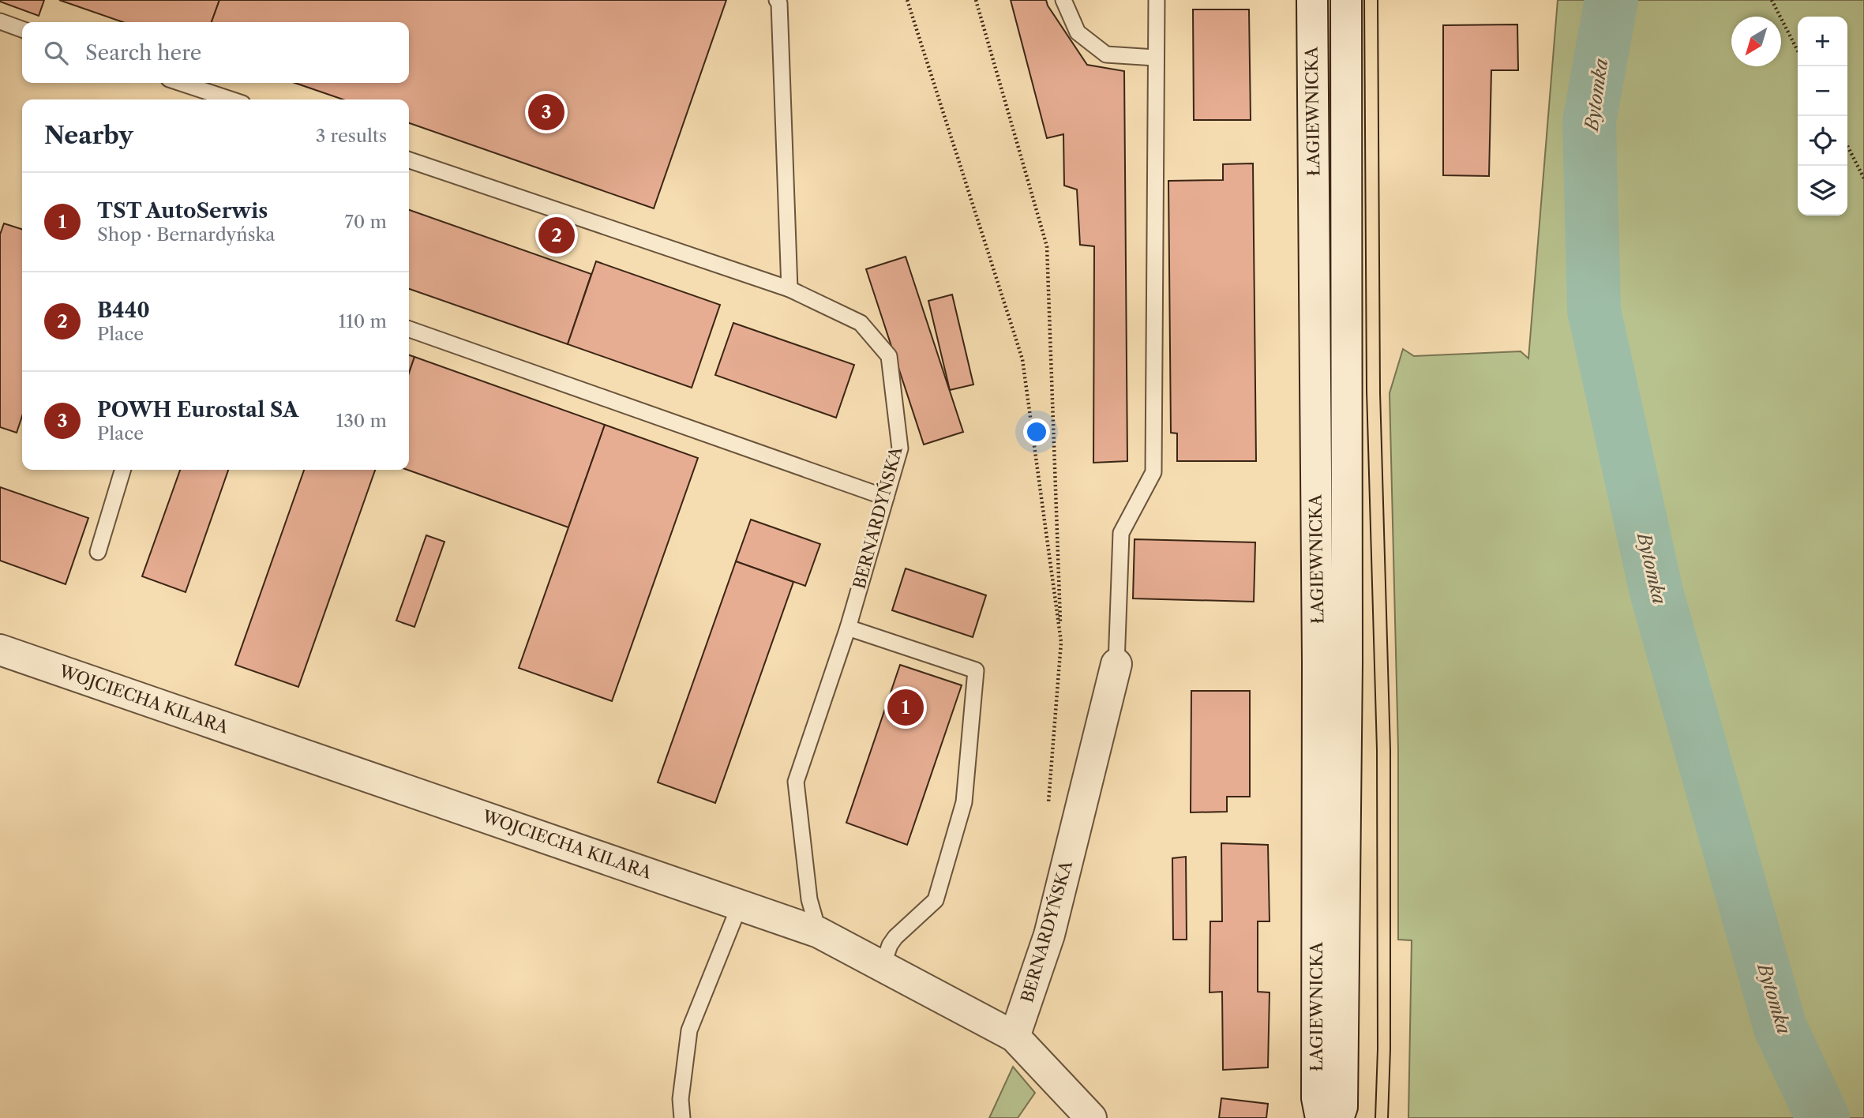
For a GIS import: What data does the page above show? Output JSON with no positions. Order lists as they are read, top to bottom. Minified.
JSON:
{"streets":{"main road":["ŁAGIEWNICKA","BERNARDYŃSKA","WOJCIECHA KILARA"]},"crossings":[["BERNARDYŃSKA","WOJCIECHA KILARA"]],"water":["Bytomka"],"north":"bottom left","page":{"map_buttons":["+","−"],"search":"Search here","pins":["3","2","1"],"heading":["Nearby","3 results"],"list":[{"mark":"1","name":"TST AutoSerwis","note":"Shop · Bernardyńska","value":"70 m"},{"mark":"2","name":"B440","note":"Place","value":"110 m"},{"mark":"3","name":"POWH Eurostal SA","note":"Place","value":"130 m"}]}}
